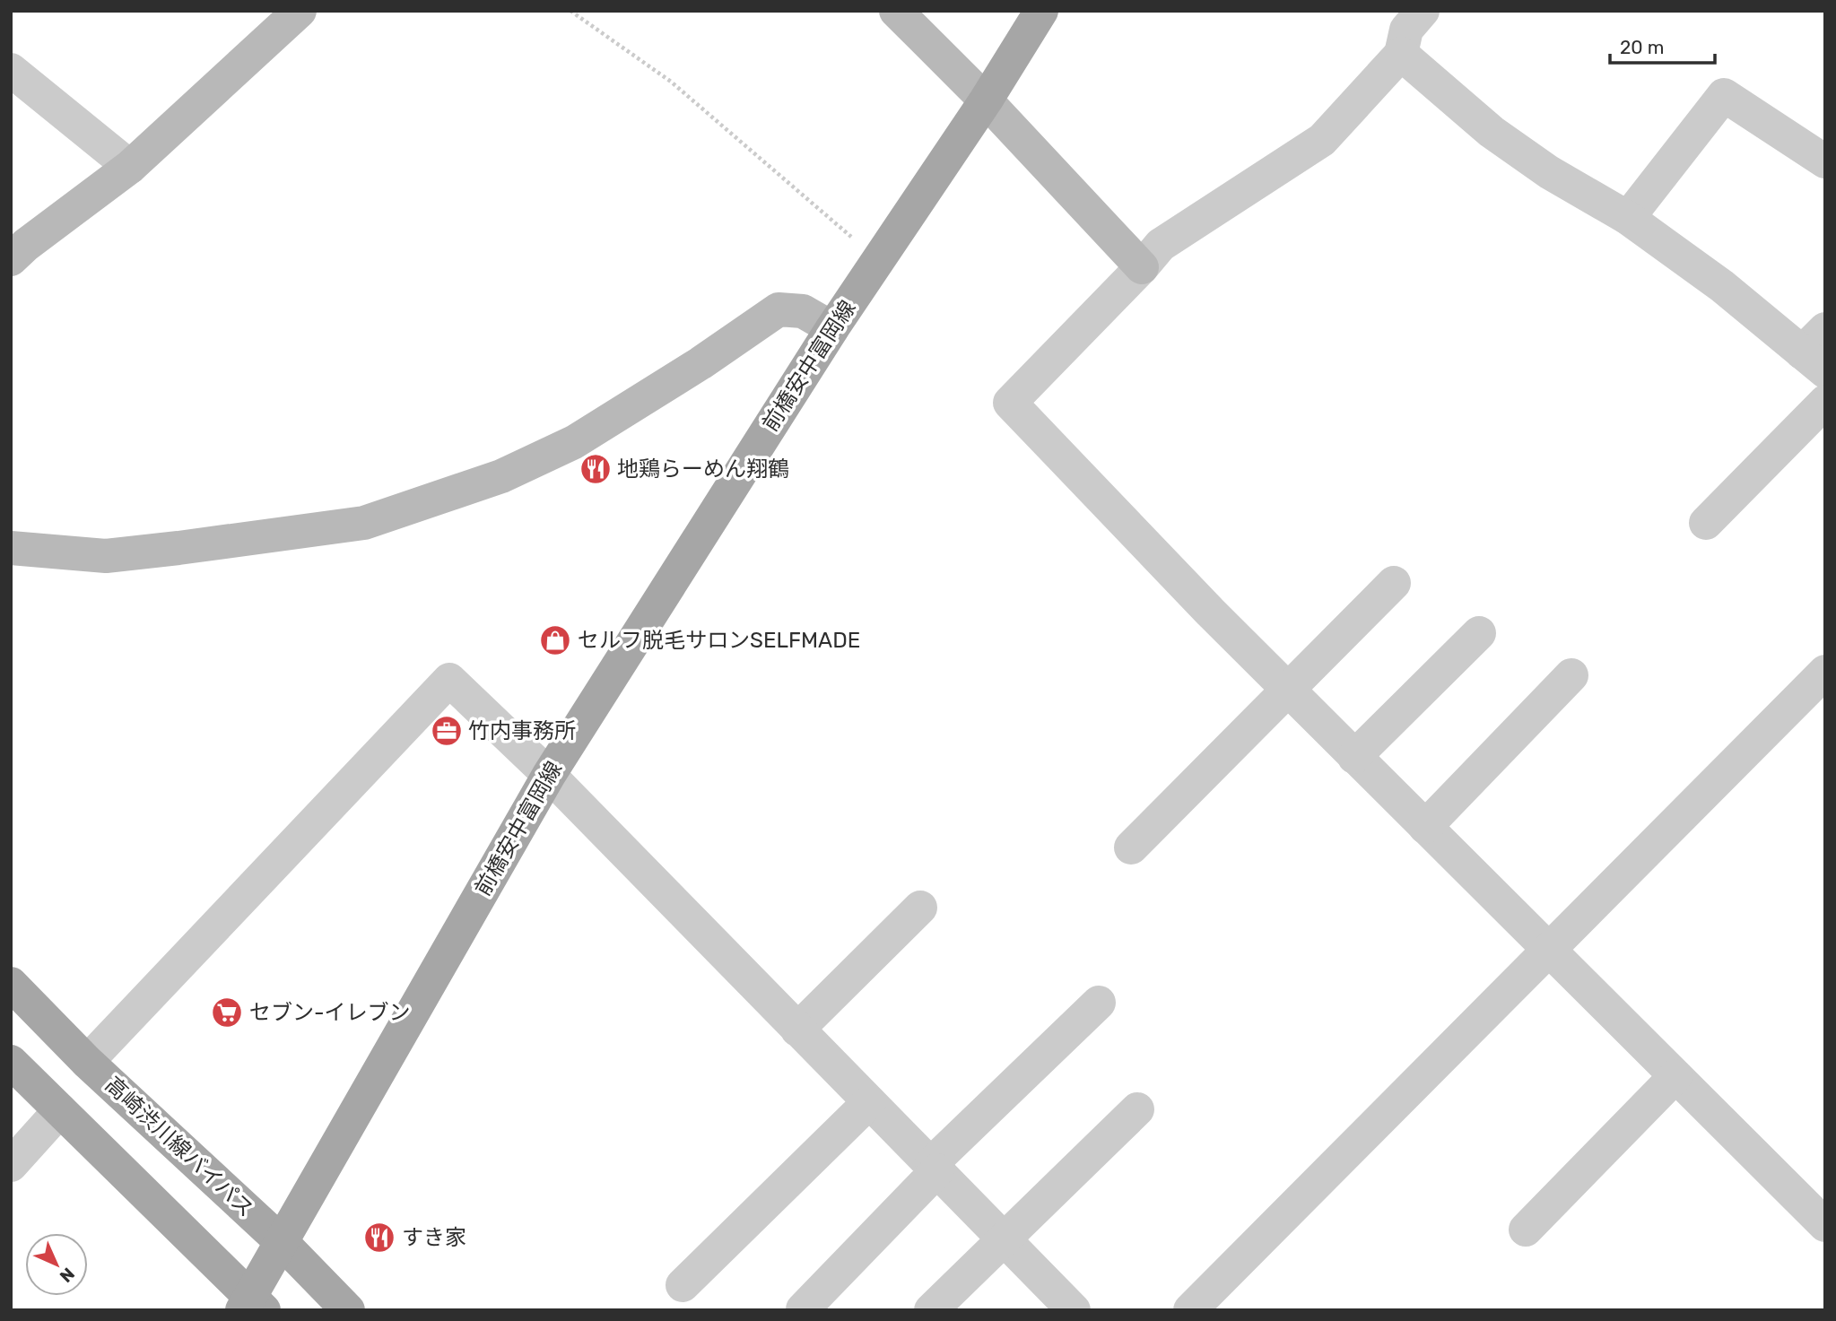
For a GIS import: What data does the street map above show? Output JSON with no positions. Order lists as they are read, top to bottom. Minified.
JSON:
{"streets":{"main road":["前橋安中富岡線","高崎渋川線バイパス"]},"crossings":[["前橋安中富岡線","高崎渋川線バイパス"]],"places":{"restaurant":["地鶏らーめん翔鶴","すき家"],"shop":["セルフ脱毛サロンSELFMADE"],"office":["竹内事務所"],"supermarket":["セブン-イレブン"]},"scale_bar":"20 m","north":"bottom right"}
